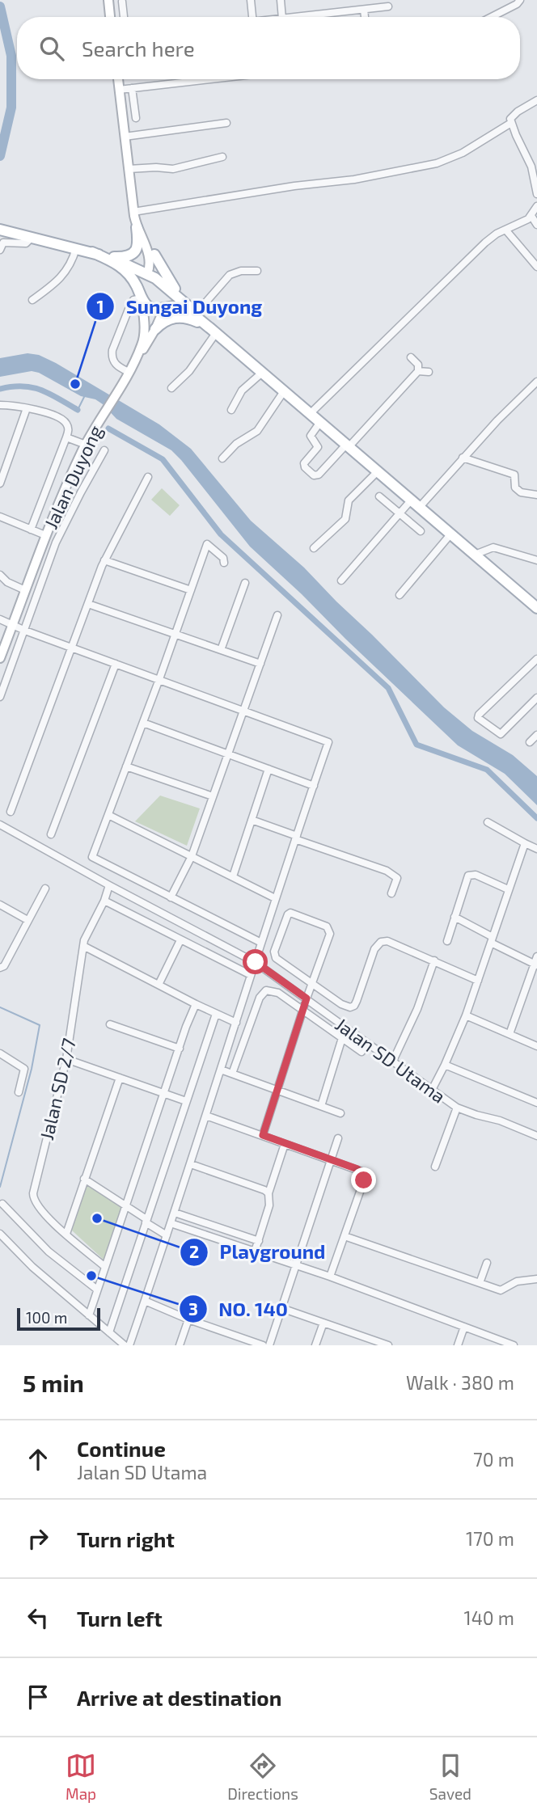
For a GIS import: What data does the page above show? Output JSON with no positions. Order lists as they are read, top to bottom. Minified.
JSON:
{"streets":{"main road":["Jalan Duyong"],"street":["Jalan SD Utama","Jalan SD 2/7"]},"crossings":[["Jalan SD Utama","Jalan SD 2/7"]],"places":["Sungai Duyong","Playground","NO. 140"],"scale_bar":"100 m","page":{"search":"Search here","scale":"100 m","heading":["5 min","Walk · 380 m"],"list":[["Continue","Jalan SD Utama","70 m"],["Turn right","170 m"],["Turn left","140 m"],"Arrive at destination"],"nav":["Map","Directions","Saved"]}}
